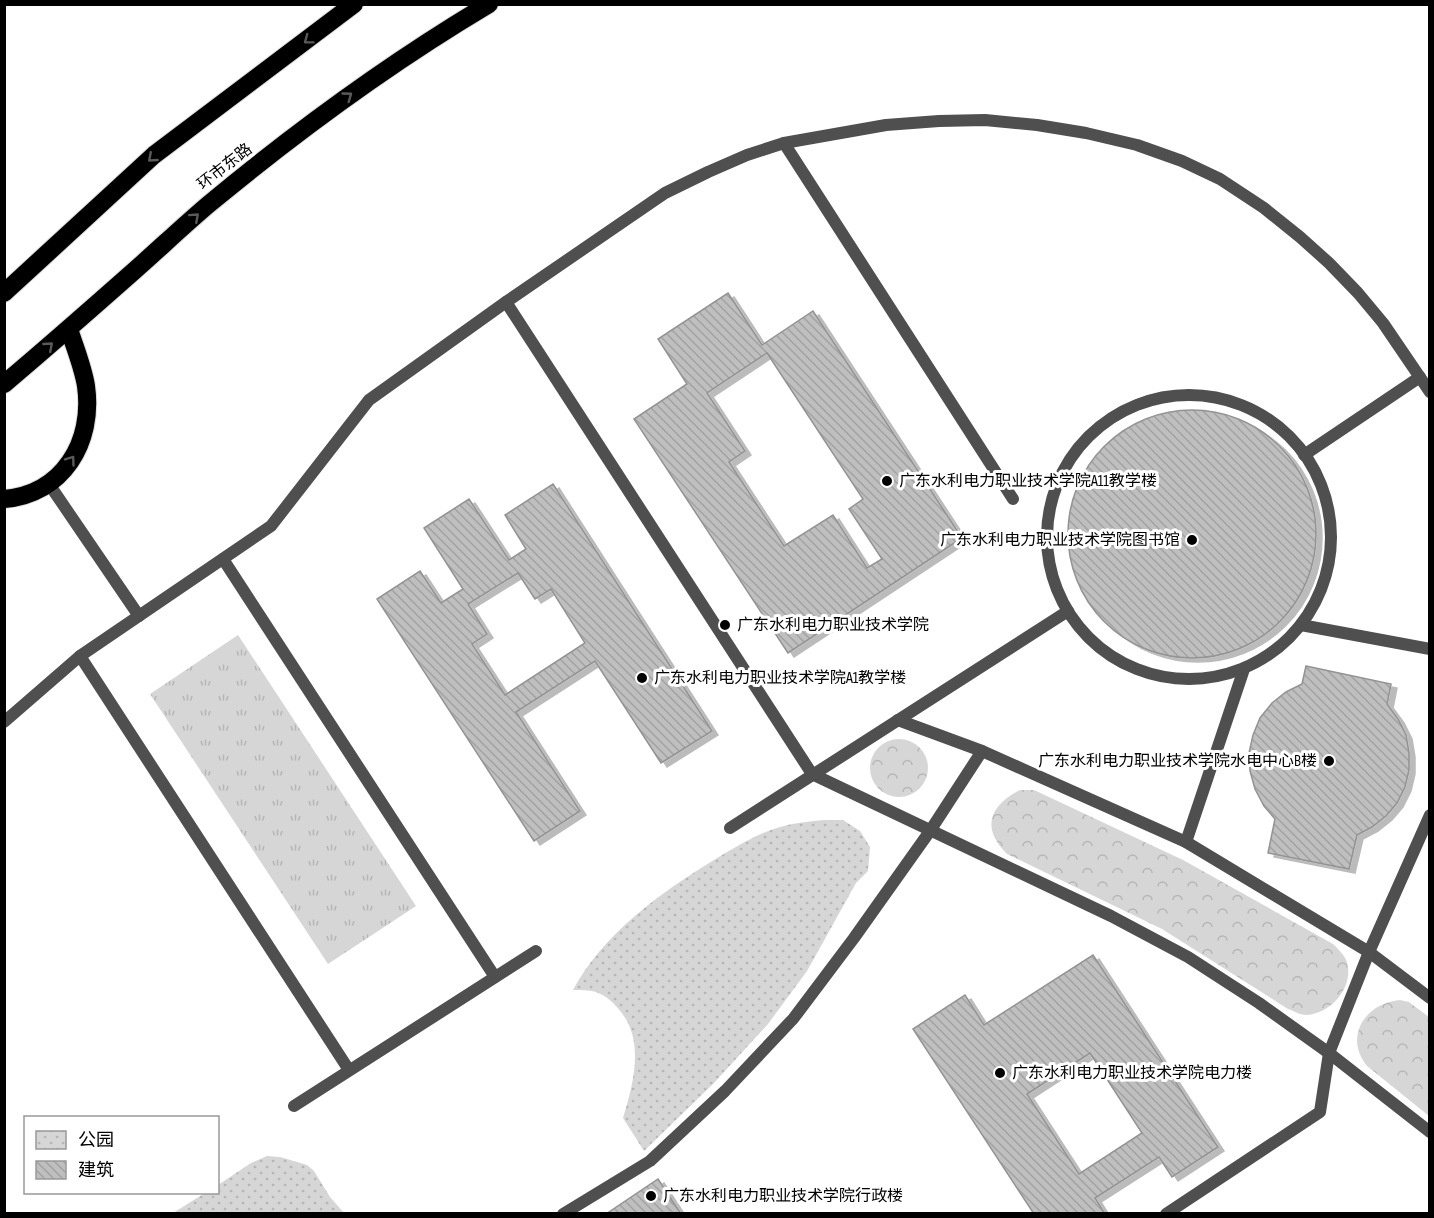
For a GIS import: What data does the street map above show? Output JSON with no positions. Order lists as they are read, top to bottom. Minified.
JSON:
{"streets":{"highway":["环市东路"]},"places":["广东水利电力职业技术学院A11教学楼","广东水利电力职业技术学院图书馆","广东水利电力职业技术学院","广东水利电力职业技术学院A1教学楼","广东水利电力职业技术学院水电中心B楼","广东水利电力职业技术学院电力楼","广东水利电力职业技术学院行政楼"],"legend":["公园","建筑"]}
